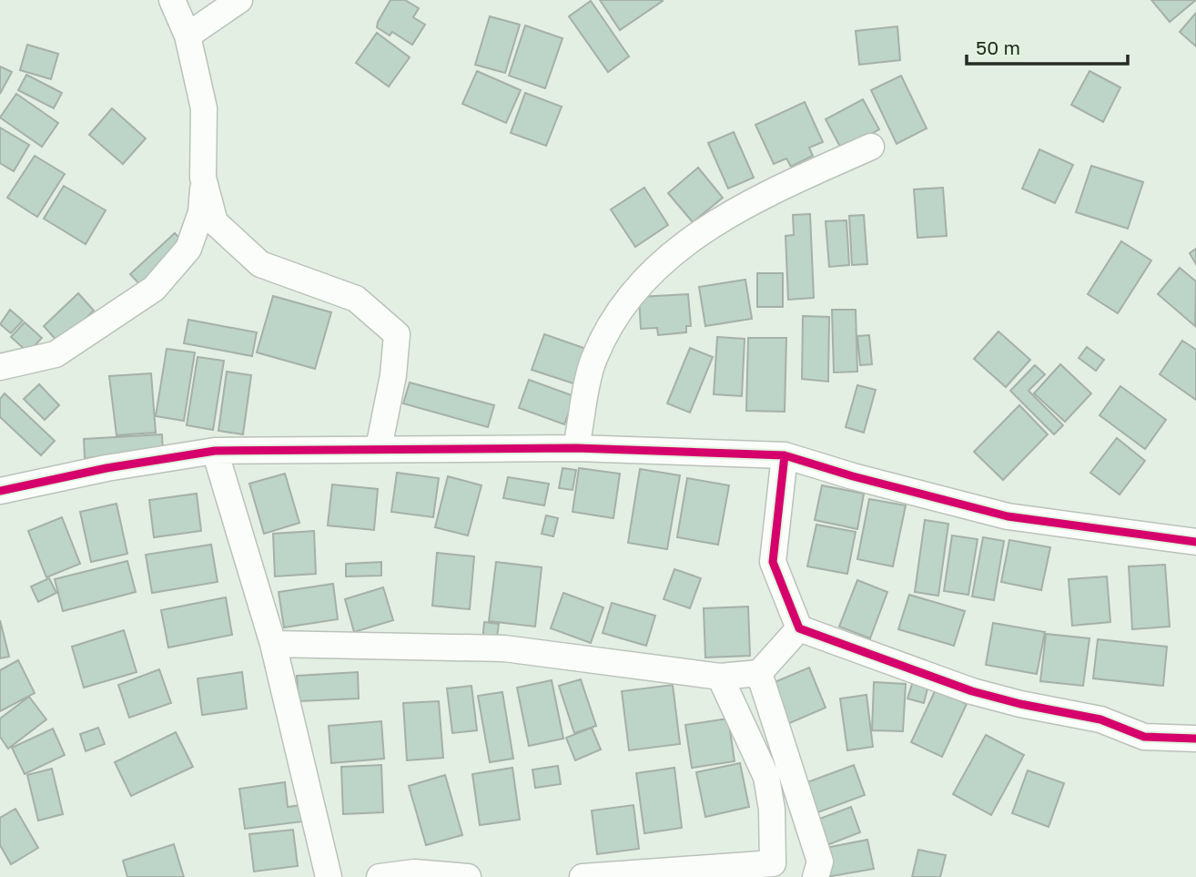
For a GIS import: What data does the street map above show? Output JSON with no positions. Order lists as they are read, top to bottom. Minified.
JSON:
{"scale_bar":"50 m"}
